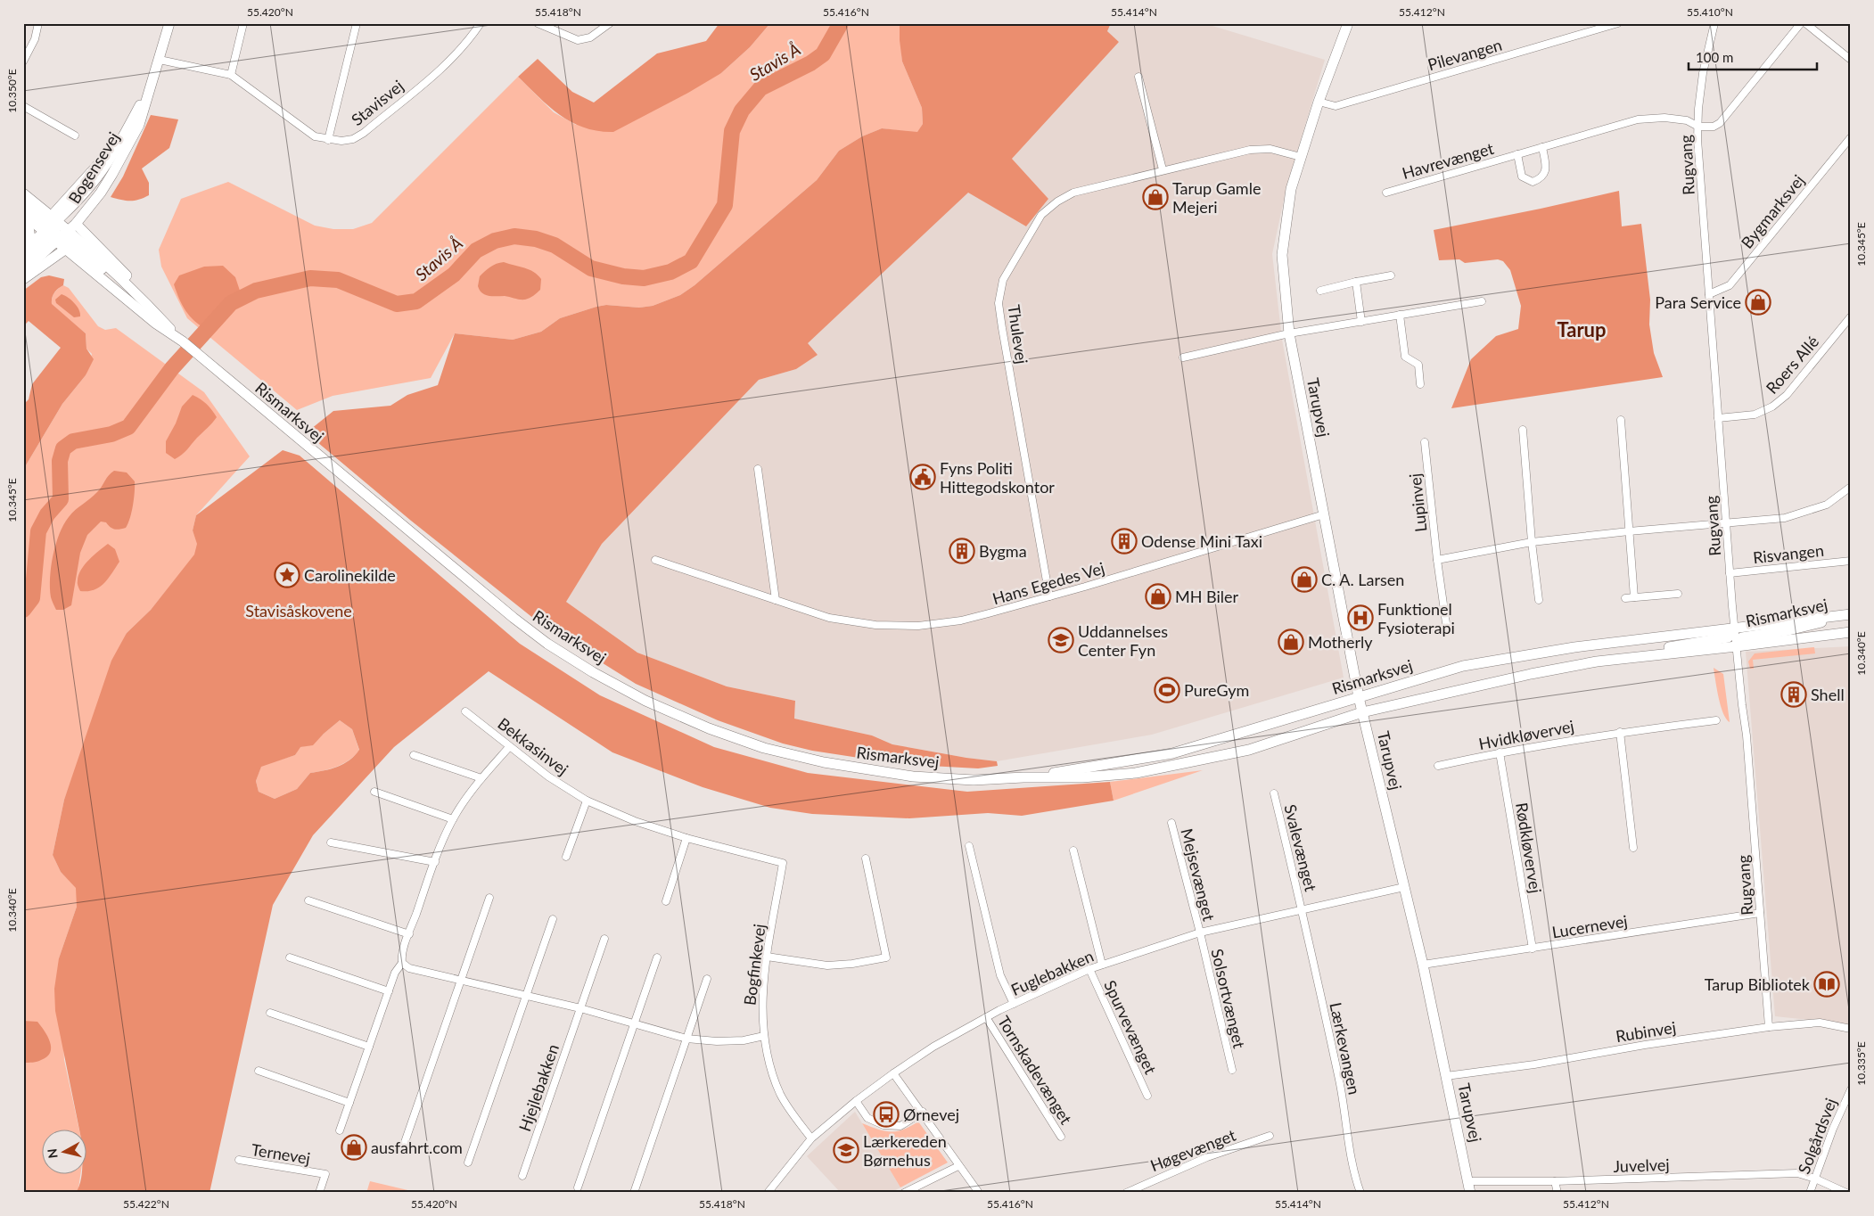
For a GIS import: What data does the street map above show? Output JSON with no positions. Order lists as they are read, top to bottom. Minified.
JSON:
{"streets":{"main road":["Bogensevej","Tarupvej","Rismarksvej"],"street":["Pilevangen","Stavisvej","Havrevænget","Rugvang","Bygmarksvej","Thulevej","Roers Allé","Lupinvej","Risvangen","Hans Egedes Vej","Hvidkløvervej","Bekkasinvej","Svalevænget","Rødkløvervej","Mejsevænget","Lucernevej","Bogfinkevej","Fuglebakken","Solsortvænget","Spurvevænget","Rubinvej","Lærkevangen","Tornskadevænget","Hjejlebakken","Solgårdsvej","Høgevænget","Ternevej","Juvelvej"]},"crossings":[["Pilevangen","Tarupvej"],["Stavisvej","Bogensevej"],["Havrevænget","Rugvang"],["Rugvang","Bygmarksvej"],["Rugvang","Roers Allé"],["Rugvang","Rismarksvej"],["Rugvang","Risvangen"],["Rugvang","Lucernevej"],["Rugvang","Rubinvej"],["Bogensevej","Rismarksvej"],["Thulevej","Tarupvej"],["Thulevej","Hans Egedes Vej"],["Tarupvej","Rismarksvej"],["Tarupvej","Hans Egedes Vej"],["Tarupvej","Lucernevej"],["Tarupvej","Fuglebakken"],["Tarupvej","Rubinvej"],["Tarupvej","Juvelvej"],["Hvidkløvervej","Rødkløvervej"],["Bekkasinvej","Bogfinkevej"],["Svalevænget","Fuglebakken"],["Svalevænget","Lærkevangen"],["Rødkløvervej","Lucernevej"],["Mejsevænget","Fuglebakken"],["Mejsevænget","Solsortvænget"],["Bogfinkevej","Fuglebakken"],["Fuglebakken","Solsortvænget"],["Fuglebakken","Spurvevænget"],["Fuglebakken","Lærkevangen"],["Fuglebakken","Tornskadevænget"],["Solgårdsvej","Juvelvej"]],"districts":["Tarup"],"water":["Stavis Å"],"parks":["Stavisåskovene"],"places":{"shop":["Tarup Gamle Mejeri","Para Service","C. A. Larsen","MH Biler","Motherly","ausfahrt.com"],"public building":["Fyns Politi Hittegodskontor"],"building":["Odense Mini Taxi","Bygma","Shell"],"place":["Carolinekilde"],"hospital":["Funktionel Fysioterapi"],"school or university":["Uddannelses Center Fyn","Lærkereden Børnehus"],"sports":["PureGym"],"library":["Tarup Bibliotek"],"bus stop":["Ørnevej"]},"scale_bar":"100 m","north":"left","coordinates":["55.420°N","55.418°N","55.416°N","55.414°N","55.412°N","55.410°N","10.350°E","10.345°E","10.340°E","10.335°E","55.422°N"]}
